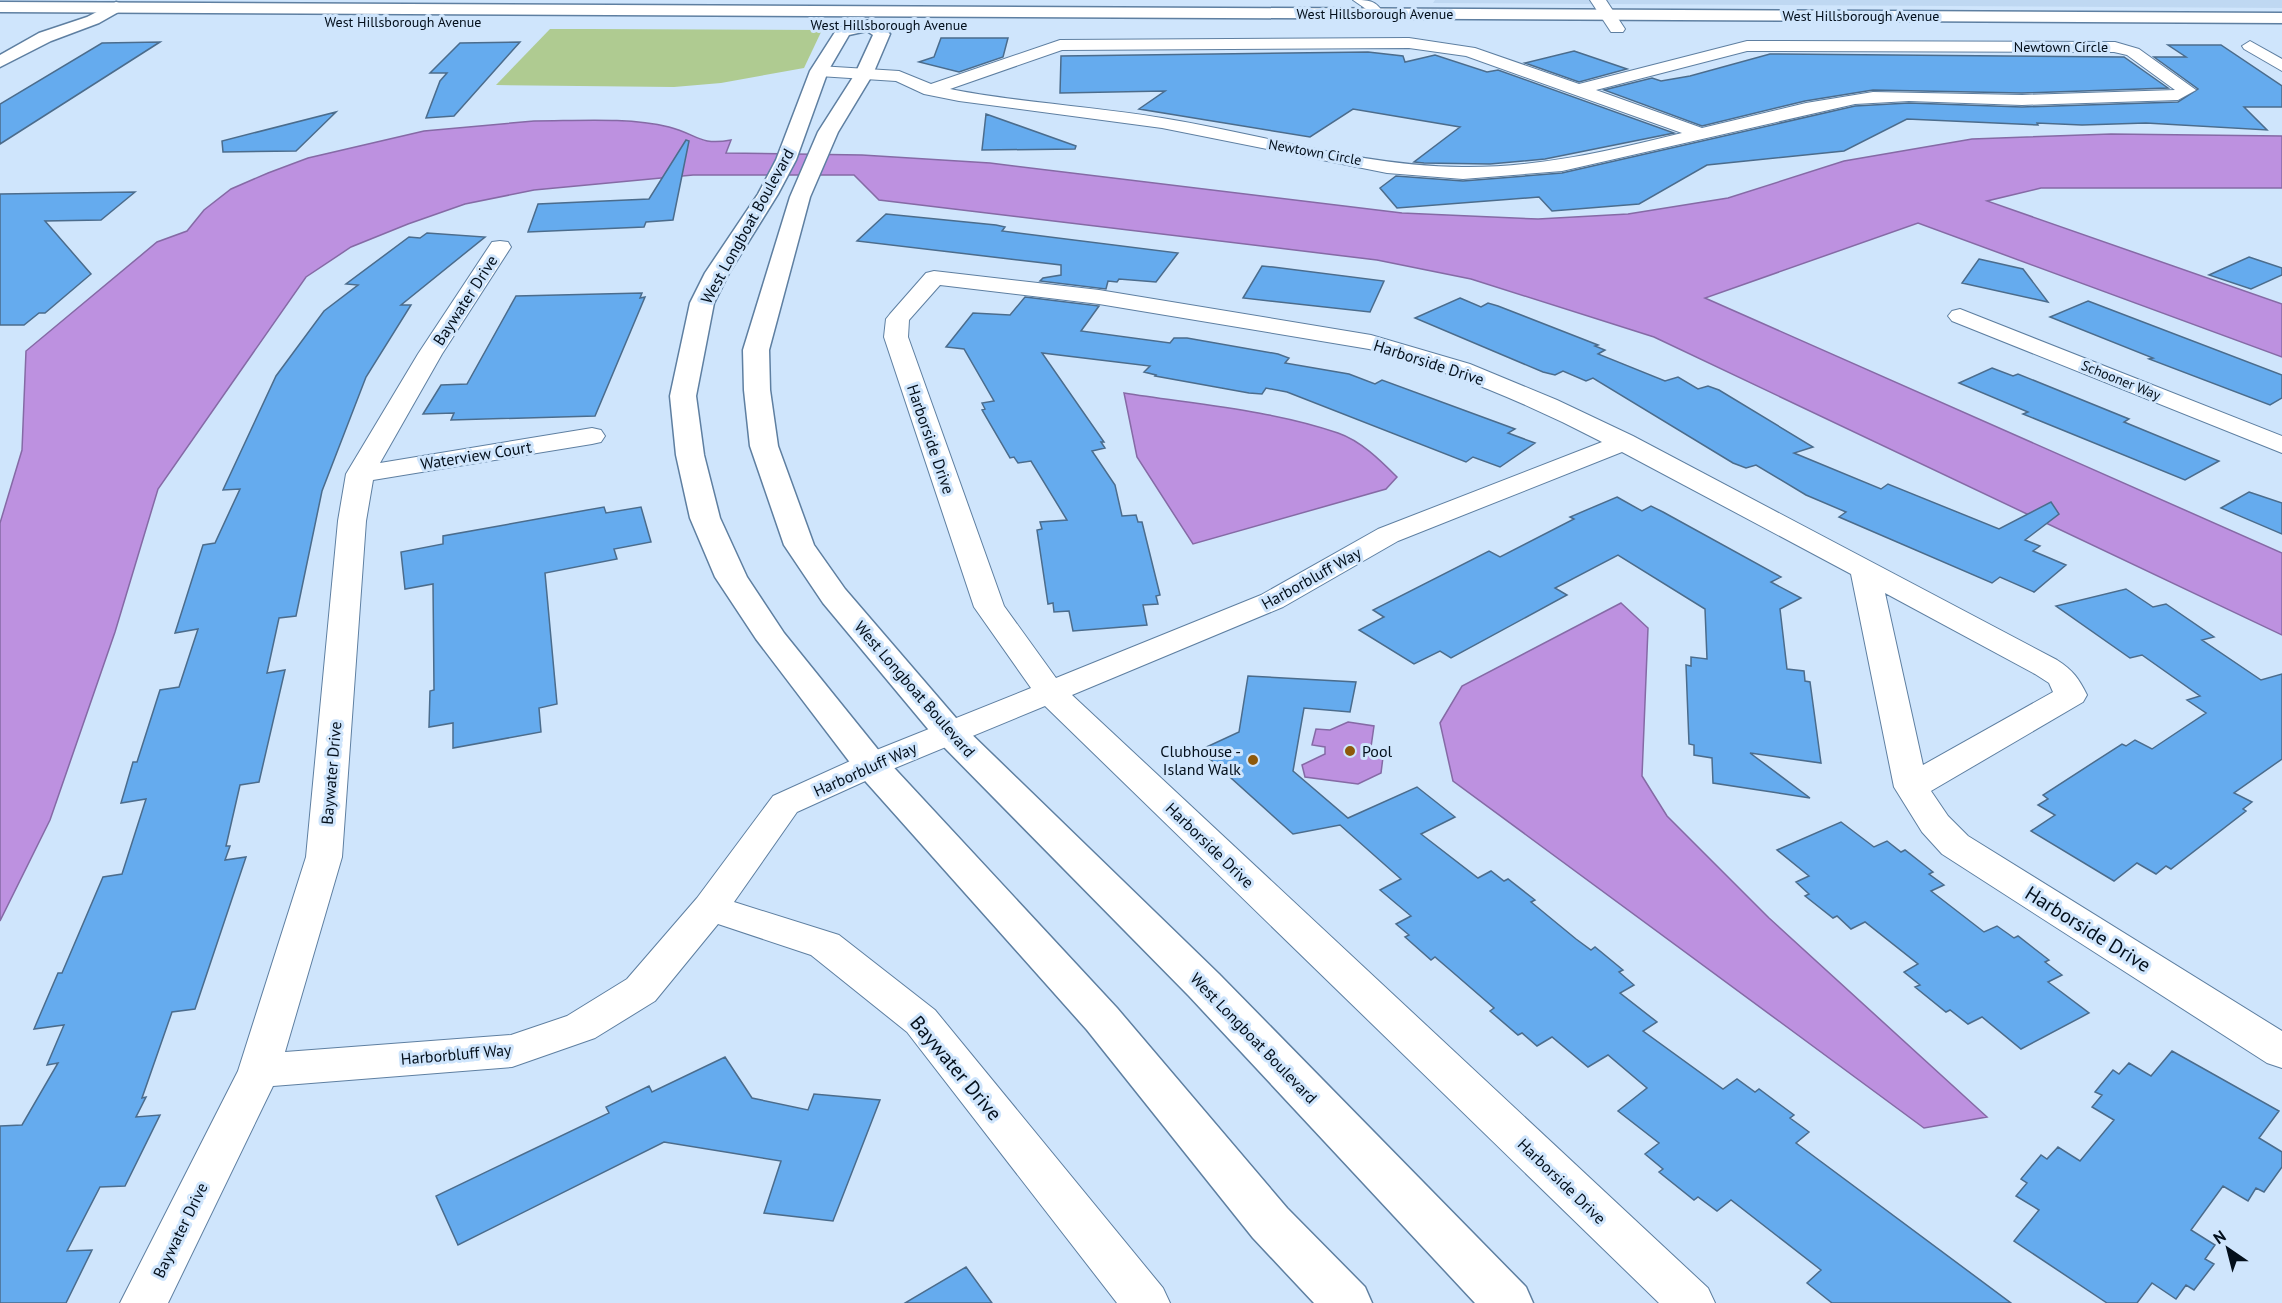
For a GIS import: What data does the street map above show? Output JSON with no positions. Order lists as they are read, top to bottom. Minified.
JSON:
{"streets":{"main road":["West Hillsborough Avenue","West Longboat Boulevard"],"street":["Newtown Circle","Baywater Drive","Harborside Drive","Schooner Way","Waterview Court","Harborbluff Way"]},"crossings":[["West Hillsborough Avenue","West Longboat Boulevard"],["Newtown Circle","West Longboat Boulevard"],["West Longboat Boulevard","Harborbluff Way"],["Baywater Drive","Waterview Court"],["Baywater Drive","Harborbluff Way"],["Harborside Drive","Harborbluff Way"]],"places":["Pool","Clubhouse - Island Walk"],"north":"top left"}
